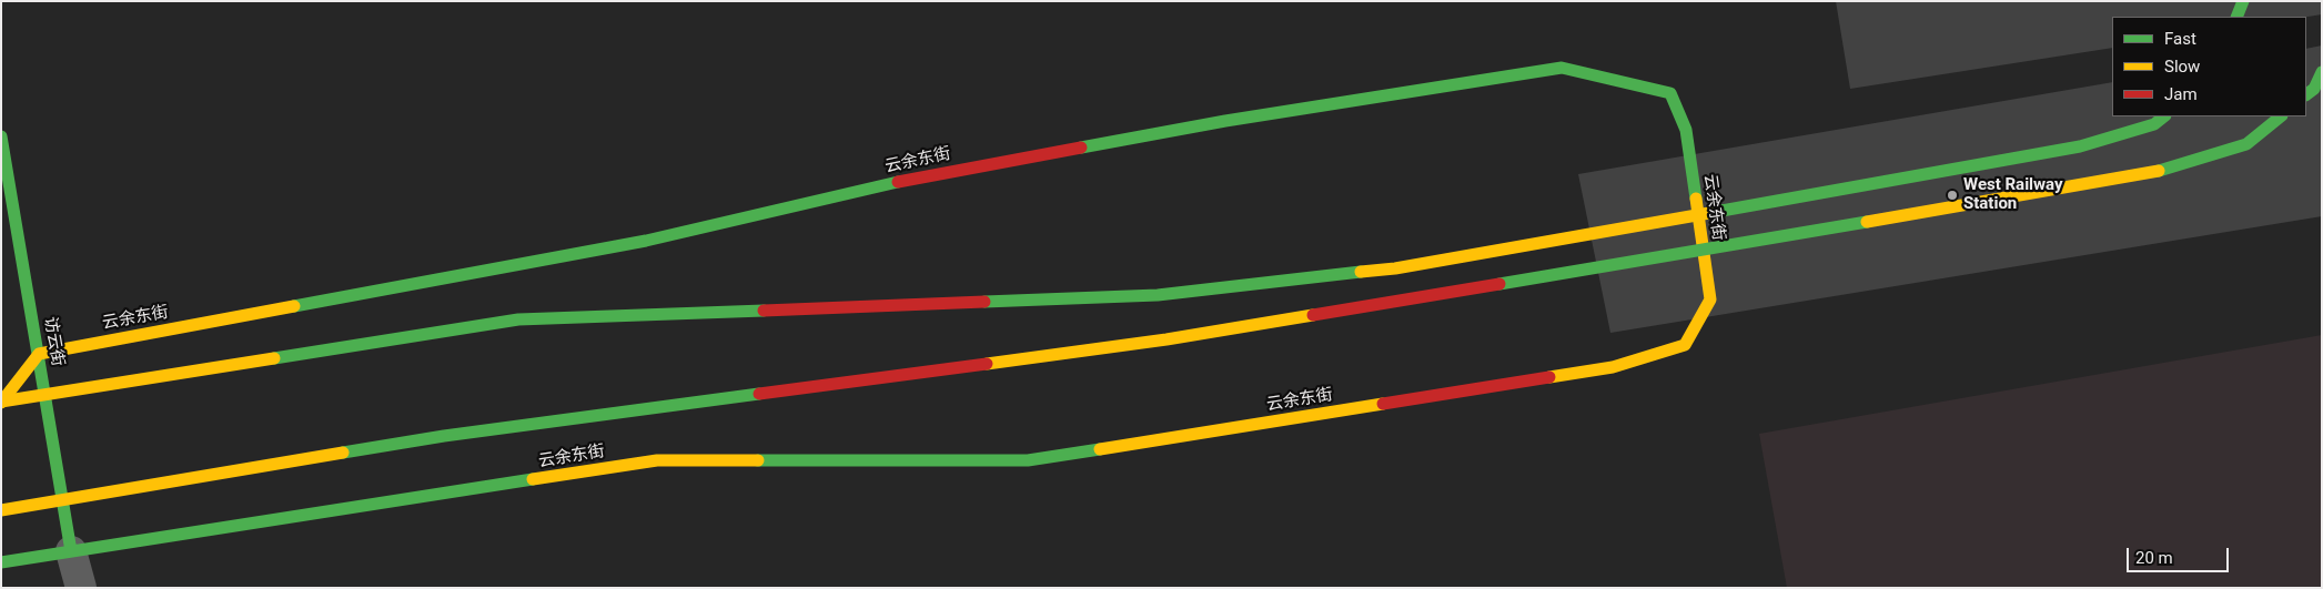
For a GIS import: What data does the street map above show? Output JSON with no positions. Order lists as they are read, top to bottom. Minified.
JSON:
{"streets":{"main road":["云余东街","访云街"]},"crossings":[["云余东街","访云街"]],"places":["West Railway Station"],"legend":["Fast","Slow","Jam"],"scale_bar":"20 m"}
